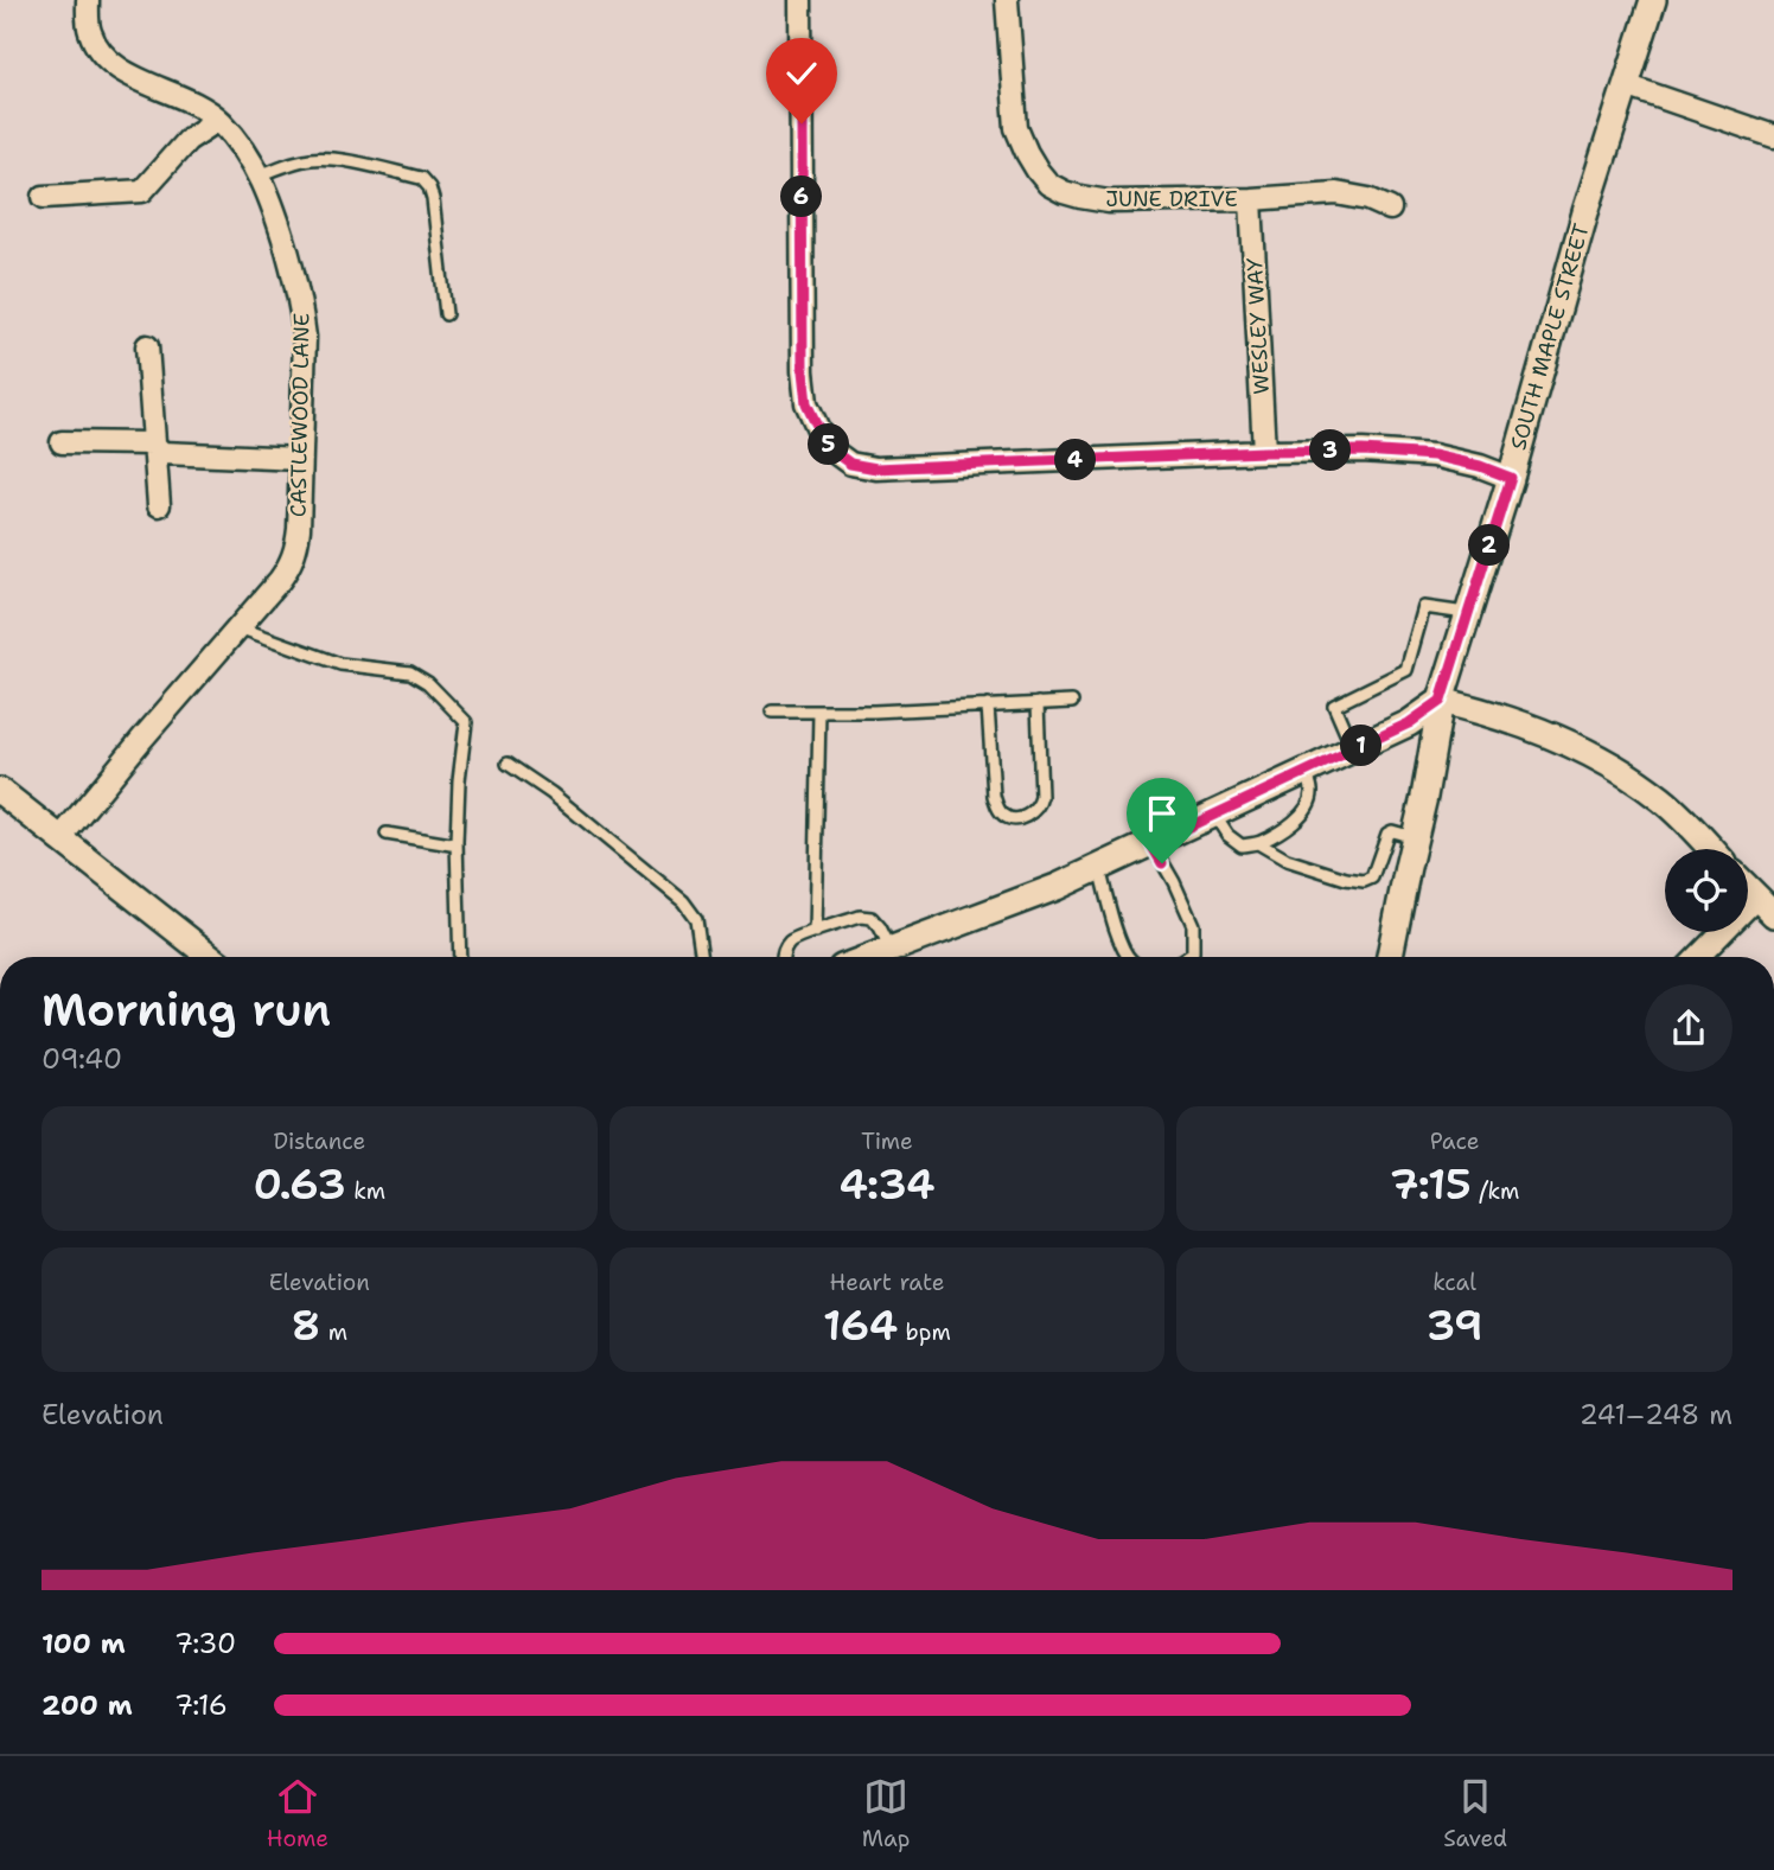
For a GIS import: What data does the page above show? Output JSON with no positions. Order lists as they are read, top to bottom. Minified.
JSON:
{"streets":{"street":["JUNE DRIVE","WESLEY WAY","SOUTH MAPLE STREET","CASTLEWOOD LANE"]},"crossings":[["JUNE DRIVE","WESLEY WAY"]],"page":{"pins":["6","5","3","4","2","1"],"heading":["Morning run","09:40"],"stats":[["Distance","0.63 km"],["Time","4:34"],["Pace","7:15 /km"],["Elevation","8 m"],["Heart rate","164 bpm"],["kcal","39"]],"chart":["Elevation","241–248 m"],"list":[{"name":"100 m","note":"7:30"},{"name":"200 m","note":"7:16"}],"tabs":["Home","Map","Saved"]}}
